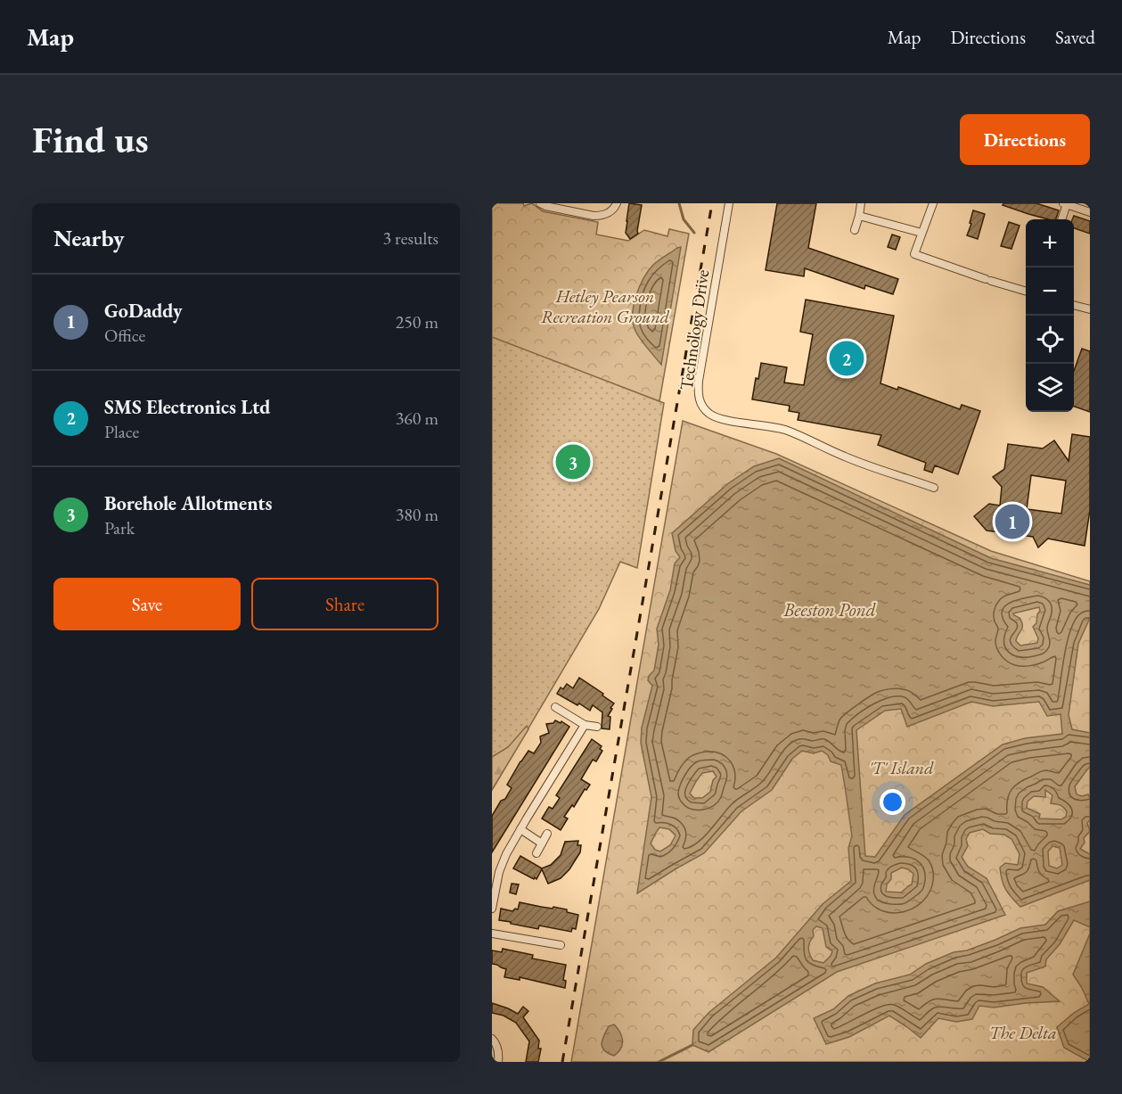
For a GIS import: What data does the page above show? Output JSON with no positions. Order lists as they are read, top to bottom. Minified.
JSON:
{"streets":{"street":["Technology Drive"]},"water":["Beeston Pond"],"parks":["Hetley Pearson Recreation Ground","'T' Island","The Delta"],"page":{"header":"Map","nav":["Map","Directions","Saved"],"buttons":["Directions",["Save","Share"]],"title":"Find us","heading":["Nearby","3 results"],"map_buttons":["+","−"],"list":[{"mark":"1","name":"GoDaddy","note":"Office","value":"250 m"},{"mark":"2","name":"SMS Electronics Ltd","note":"Place","value":"360 m"},{"mark":"3","name":"Borehole Allotments","note":"Park","value":"380 m"}],"pins":["2","3","1"]}}
